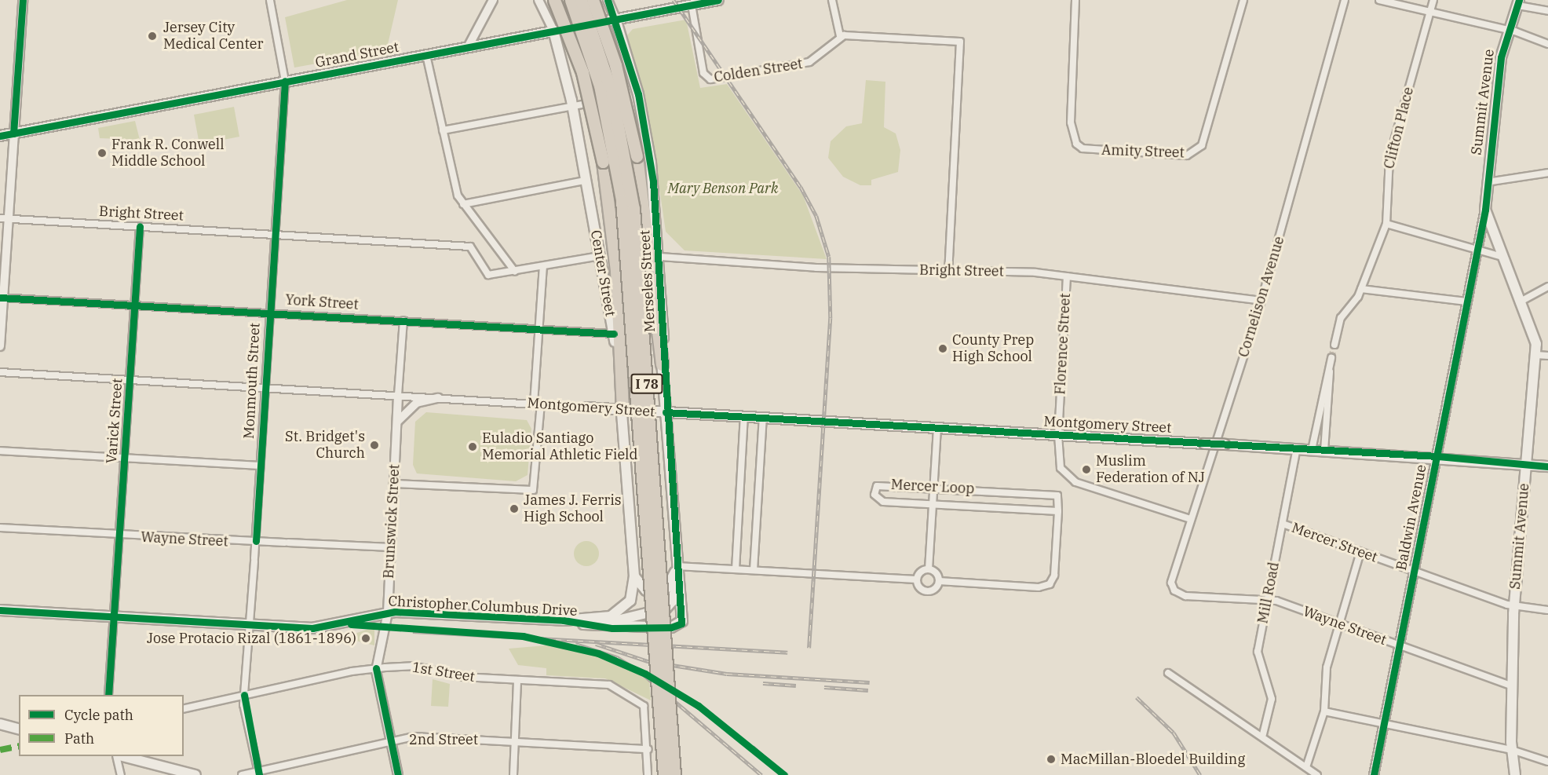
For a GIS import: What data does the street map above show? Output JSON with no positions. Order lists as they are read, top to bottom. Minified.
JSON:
{"streets":{"highway":["I 78"],"main road":["Grand Street","Summit Avenue","Center Street","Merseles Street","Montgomery Street","Christopher Columbus Drive"],"street":["Colden Street","Clifton Place","Amity Street","Bright Street","Cornelison Avenue","York Street","Florence Street","Monmouth Street","Varick Street","Mercer Loop","Baldwin Avenue","Brunswick Street","Wayne Street","Mercer Street","Mill Road","1st Street","2nd Street"]},"crossings":[["Grand Street","Colden Street"],["Grand Street","Center Street"],["Grand Street","Merseles Street"],["Grand Street","Monmouth Street"],["Summit Avenue","Montgomery Street"],["Summit Avenue","Baldwin Avenue"],["Summit Avenue","Wayne Street"],["Summit Avenue","Mercer Street"],["Bright Street","Center Street"],["Bright Street","Merseles Street"],["Bright Street","Cornelison Avenue"],["Bright Street","Florence Street"],["Bright Street","Monmouth Street"],["Bright Street","Varick Street"],["Center Street","York Street"],["Center Street","Montgomery Street"],["Center Street","Christopher Columbus Drive"],["Merseles Street","Montgomery Street"],["Merseles Street","Christopher Columbus Drive"],["Cornelison Avenue","Florence Street"],["Cornelison Avenue","Wayne Street"],["York Street","Monmouth Street"],["York Street","Varick Street"],["York Street","Brunswick Street"],["Florence Street","Montgomery Street"],["Monmouth Street","Montgomery Street"],["Monmouth Street","Wayne Street"],["Monmouth Street","Christopher Columbus Drive"],["Monmouth Street","1st Street"],["Monmouth Street","2nd Street"],["Montgomery Street","Varick Street"],["Montgomery Street","Baldwin Avenue"],["Montgomery Street","Brunswick Street"],["Montgomery Street","Mill Road"],["Varick Street","Wayne Street"],["Varick Street","Christopher Columbus Drive"],["Baldwin Avenue","Wayne Street"],["Baldwin Avenue","Mercer Street"],["Brunswick Street","Wayne Street"],["Brunswick Street","Christopher Columbus Drive"],["Brunswick Street","1st Street"],["Brunswick Street","2nd Street"],["Wayne Street","Mill Road"],["Mercer Street","Mill Road"],["1st Street","2nd Street"]],"parks":["Mary Benson Park"],"places":["Jersey City Medical Center","Frank R. Conwell Middle School","County Prep High School","St. Bridget's Church","Euladio Santiago Memorial Athletic Field","Muslim Federation of NJ","James J. Ferris High School","Jose Protacio Rizal (1861-1896)","MacMillan-Bloedel Building"],"legend":["Cycle path","Path"]}
